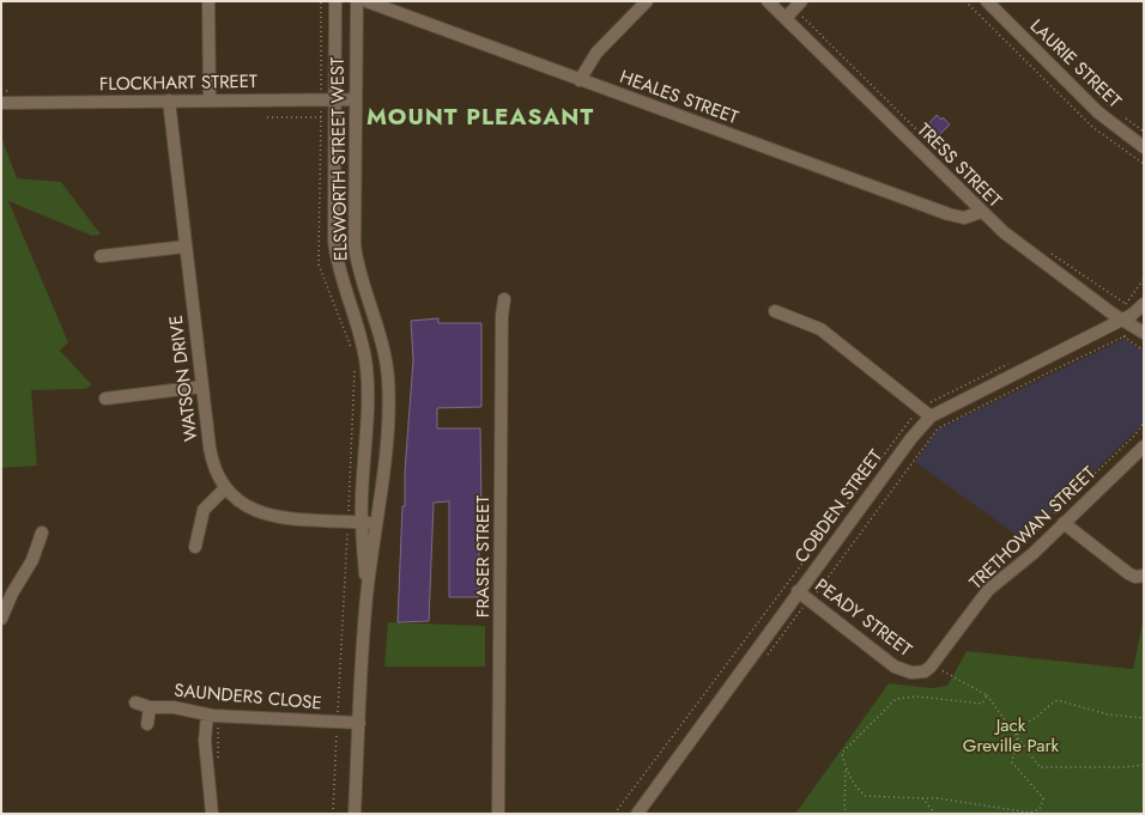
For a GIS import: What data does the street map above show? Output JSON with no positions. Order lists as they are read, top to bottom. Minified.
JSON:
{"streets":{"street":["LAURIE STREET","FLOCKHART STREET","HEALES STREET","ELSWORTH STREET WEST","TRESS STREET","WATSON DRIVE","COBDEN STREET","TRETHOWAN STREET","FRASER STREET","PEADY STREET","SAUNDERS CLOSE"]},"crossings":[["FLOCKHART STREET","ELSWORTH STREET WEST"],["FLOCKHART STREET","WATSON DRIVE"],["HEALES STREET","TRESS STREET"],["ELSWORTH STREET WEST","WATSON DRIVE"],["ELSWORTH STREET WEST","SAUNDERS CLOSE"],["TRESS STREET","COBDEN STREET"],["COBDEN STREET","PEADY STREET"],["TRETHOWAN STREET","PEADY STREET"]],"districts":["MOUNT PLEASANT"],"parks":["Jack Greville Park"]}
